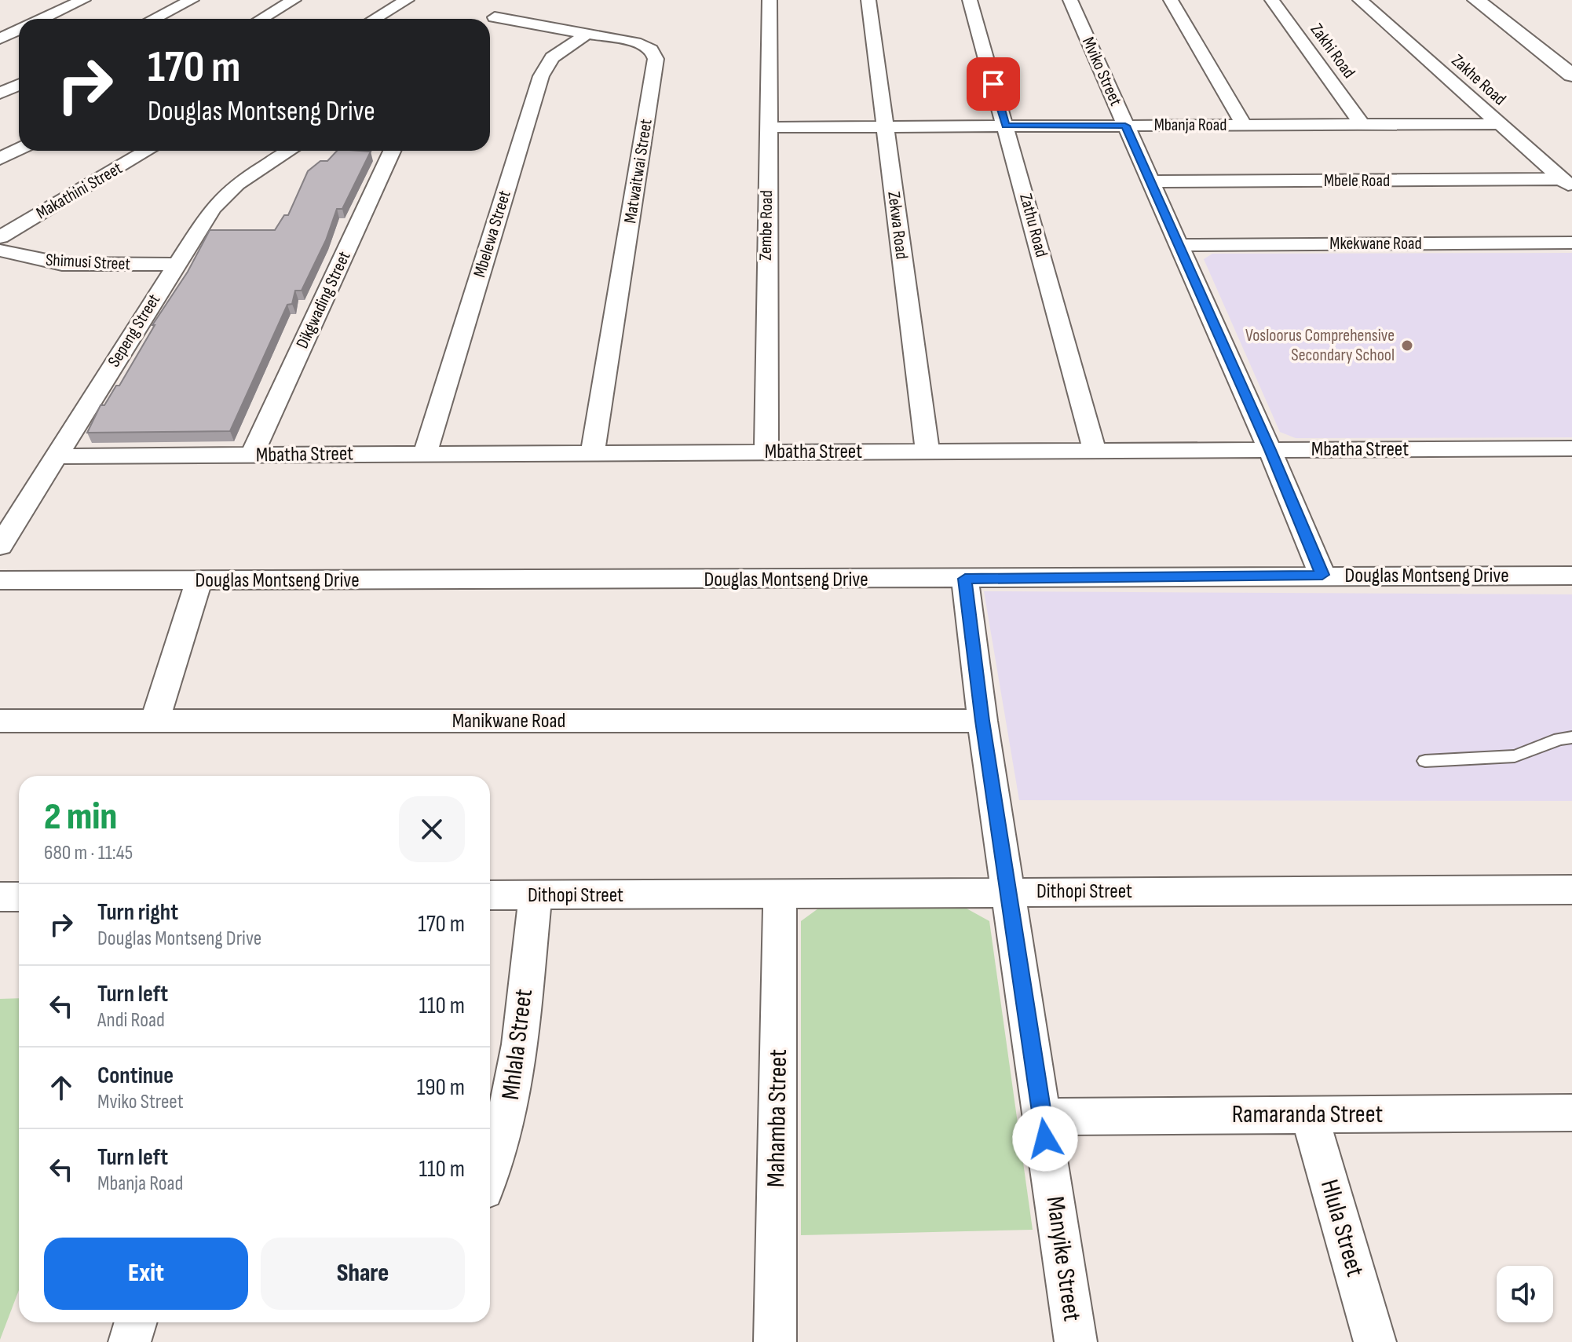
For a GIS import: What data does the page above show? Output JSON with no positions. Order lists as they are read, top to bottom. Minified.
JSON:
{"streets":{"street":["Zakhi Road","Mviko Street","Zakhe Road","Mbanja Road","Matwaitwai Street","Mbele Road","Makathini Street","Zembe Road","Zekwa Road","Zathu Road","Mbelewa Street","Mkekwane Road","Shimusi Street","Dikgwading Street","Sepeng Street","Mbatha Street","Douglas Montseng Drive","Manikwane Road","Dithopi Street","Mhlala Street","Ramaranda Street","Mahamba Street","Hlula Street","Manyike Street"]},"crossings":[["Zakhi Road","Mbanja Road"],["Mviko Street","Mbanja Road"],["Mviko Street","Mbele Road"],["Mviko Street","Mkekwane Road"],["Mviko Street","Mbatha Street"],["Mviko Street","Douglas Montseng Drive"],["Zakhe Road","Mbanja Road"],["Zakhe Road","Mbele Road"],["Mbanja Road","Zembe Road"],["Mbanja Road","Zekwa Road"],["Mbanja Road","Zathu Road"],["Matwaitwai Street","Mbelewa Street"],["Matwaitwai Street","Mbatha Street"],["Zembe Road","Mbatha Street"],["Zekwa Road","Mbatha Street"],["Zathu Road","Mbatha Street"],["Mbelewa Street","Mbatha Street"],["Shimusi Street","Sepeng Street"],["Dikgwading Street","Mbatha Street"],["Sepeng Street","Mbatha Street"],["Douglas Montseng Drive","Manyike Street"],["Manikwane Road","Manyike Street"],["Dithopi Street","Mhlala Street"],["Dithopi Street","Mahamba Street"],["Dithopi Street","Manyike Street"],["Ramaranda Street","Hlula Street"],["Ramaranda Street","Manyike Street"]],"places":["Vosloorus Comprehensive Secondary School"],"page":{"turn":["170 m","Douglas Montseng Drive"],"heading":["2 min","680 m · 11:45"],"list":[{"name":"Turn right","note":"Douglas Montseng Drive","value":"170 m"},{"name":"Turn left","note":"Andi Road","value":"110 m"},{"name":"Continue","note":"Mviko Street","value":"190 m"},{"name":"Turn left","note":"Mbanja Road","value":"110 m"}],"buttons":["Exit","Share"]}}
